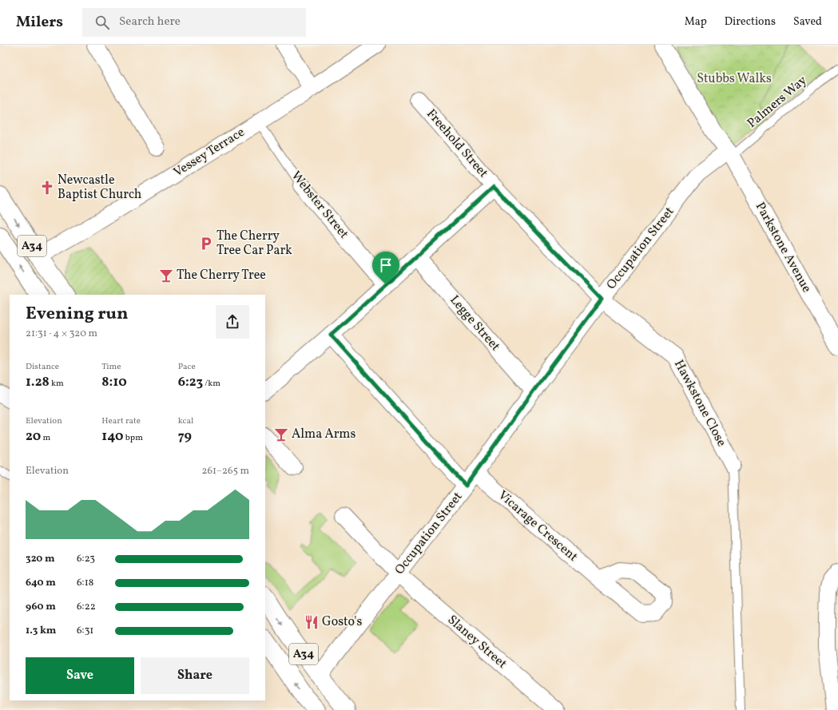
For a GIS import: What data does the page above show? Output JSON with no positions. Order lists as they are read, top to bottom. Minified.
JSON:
{"streets":{"highway":["A34"],"street":["Freehold Street","Vessey Terrace","Webster Street","Parkstone Avenue","Occupation Street","Legge Street","Hawkstone Close","Vicarage Crescent","Slaney Street"],"lane":["Palmers Way"]},"crossings":[["Palmers Way","Parkstone Avenue"],["Palmers Way","Occupation Street"],["Freehold Street","Occupation Street"],["Freehold Street","Hawkstone Close"],["Vessey Terrace","Webster Street"],["Vessey Terrace","A34"],["A34","Occupation Street"],["Parkstone Avenue","Occupation Street"],["Occupation Street","Legge Street"],["Occupation Street","Hawkstone Close"],["Occupation Street","Vicarage Crescent"],["Occupation Street","Slaney Street"]],"parks":["Stubbs Walks"],"places":{"church":["Newcastle Baptist Church"],"parking":["The Cherry Tree Car Park"],"bar":["The Cherry Tree","Alma Arms"],"restaurant":["Gosto's"]},"page":{"header":"Milers","search":"Search here","nav":["Map","Directions","Saved"],"heading":["Evening run","21:31 · 4 × 320 m"],"stats":[["Distance","1.28 km"],["Time","8:10"],["Pace","6:23 /km"],["Elevation","20 m"],["Heart rate","140 bpm"],["kcal","79"]],"chart":["Elevation","261–265 m"],"list":[{"name":"320 m","note":"6:23"},{"name":"640 m","note":"6:18"},{"name":"960 m","note":"6:22"},{"name":"1.3 km","note":"6:31"}],"buttons":["Save","Share"]}}
